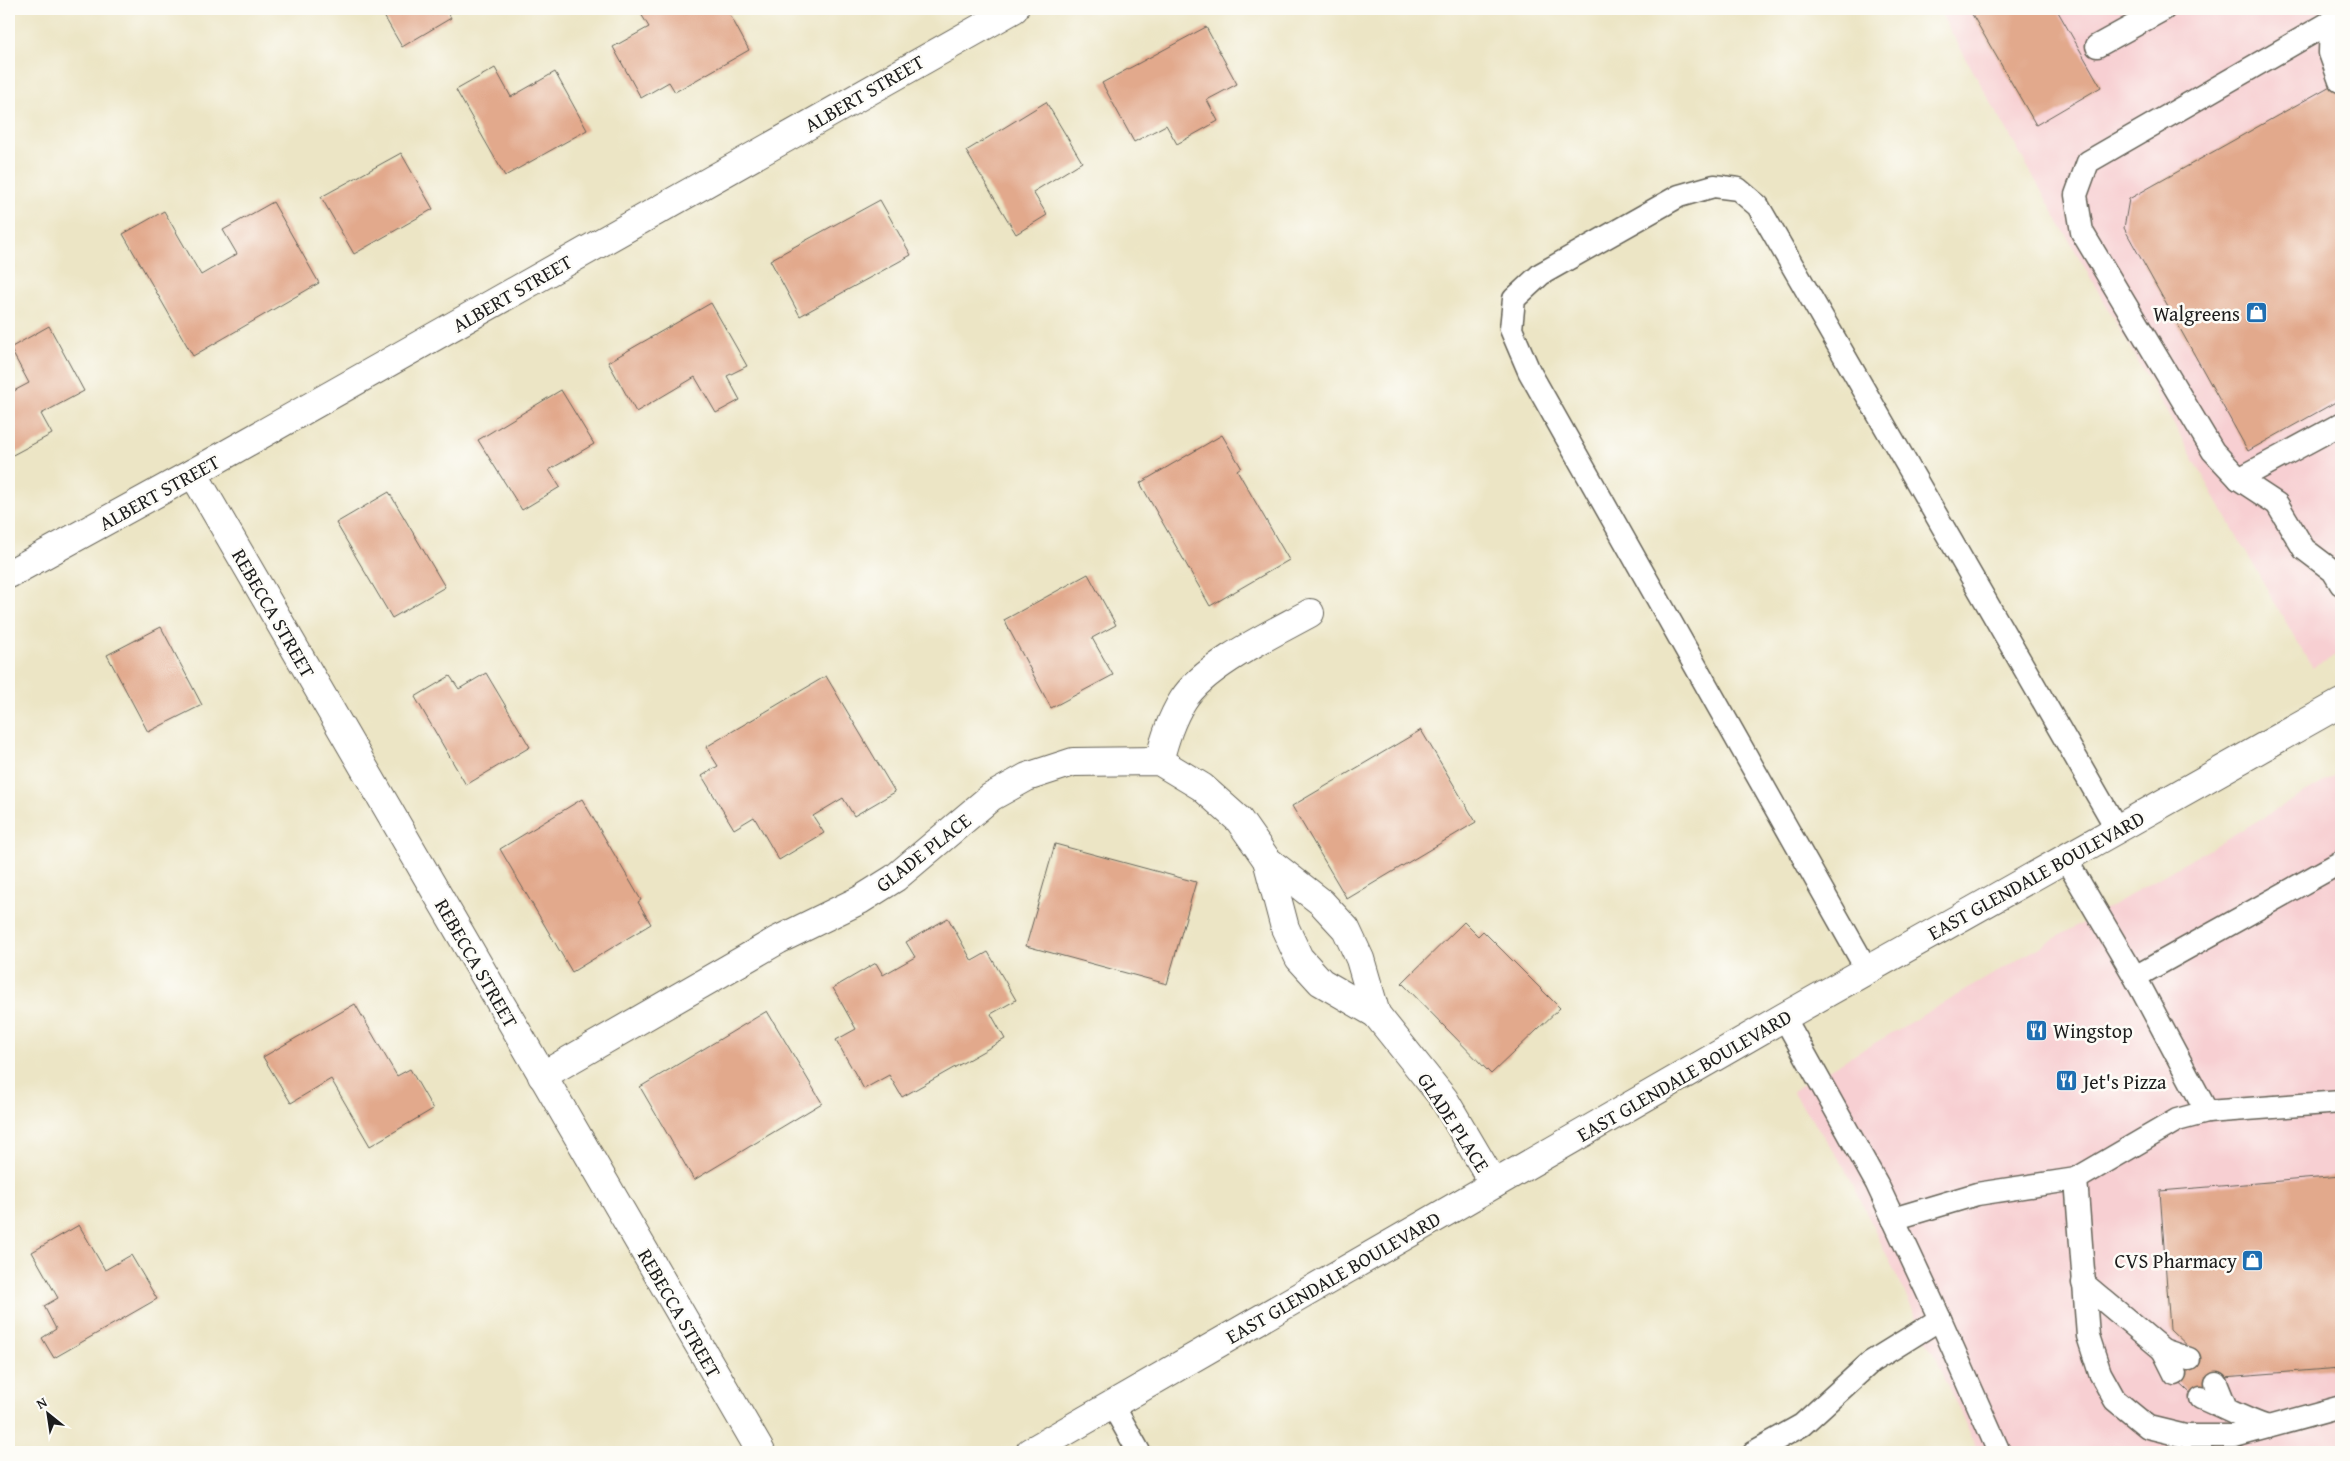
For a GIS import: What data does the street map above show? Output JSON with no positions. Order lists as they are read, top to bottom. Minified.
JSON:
{"streets":{"street":["ALBERT STREET","REBECCA STREET","GLADE PLACE","EAST GLENDALE BOULEVARD"]},"crossings":[["ALBERT STREET","REBECCA STREET"],["REBECCA STREET","GLADE PLACE"],["GLADE PLACE","EAST GLENDALE BOULEVARD"]],"places":{"shop":["Walgreens","CVS Pharmacy"],"restaurant":["Wingstop","Jet's Pizza"]},"north":"top left"}
